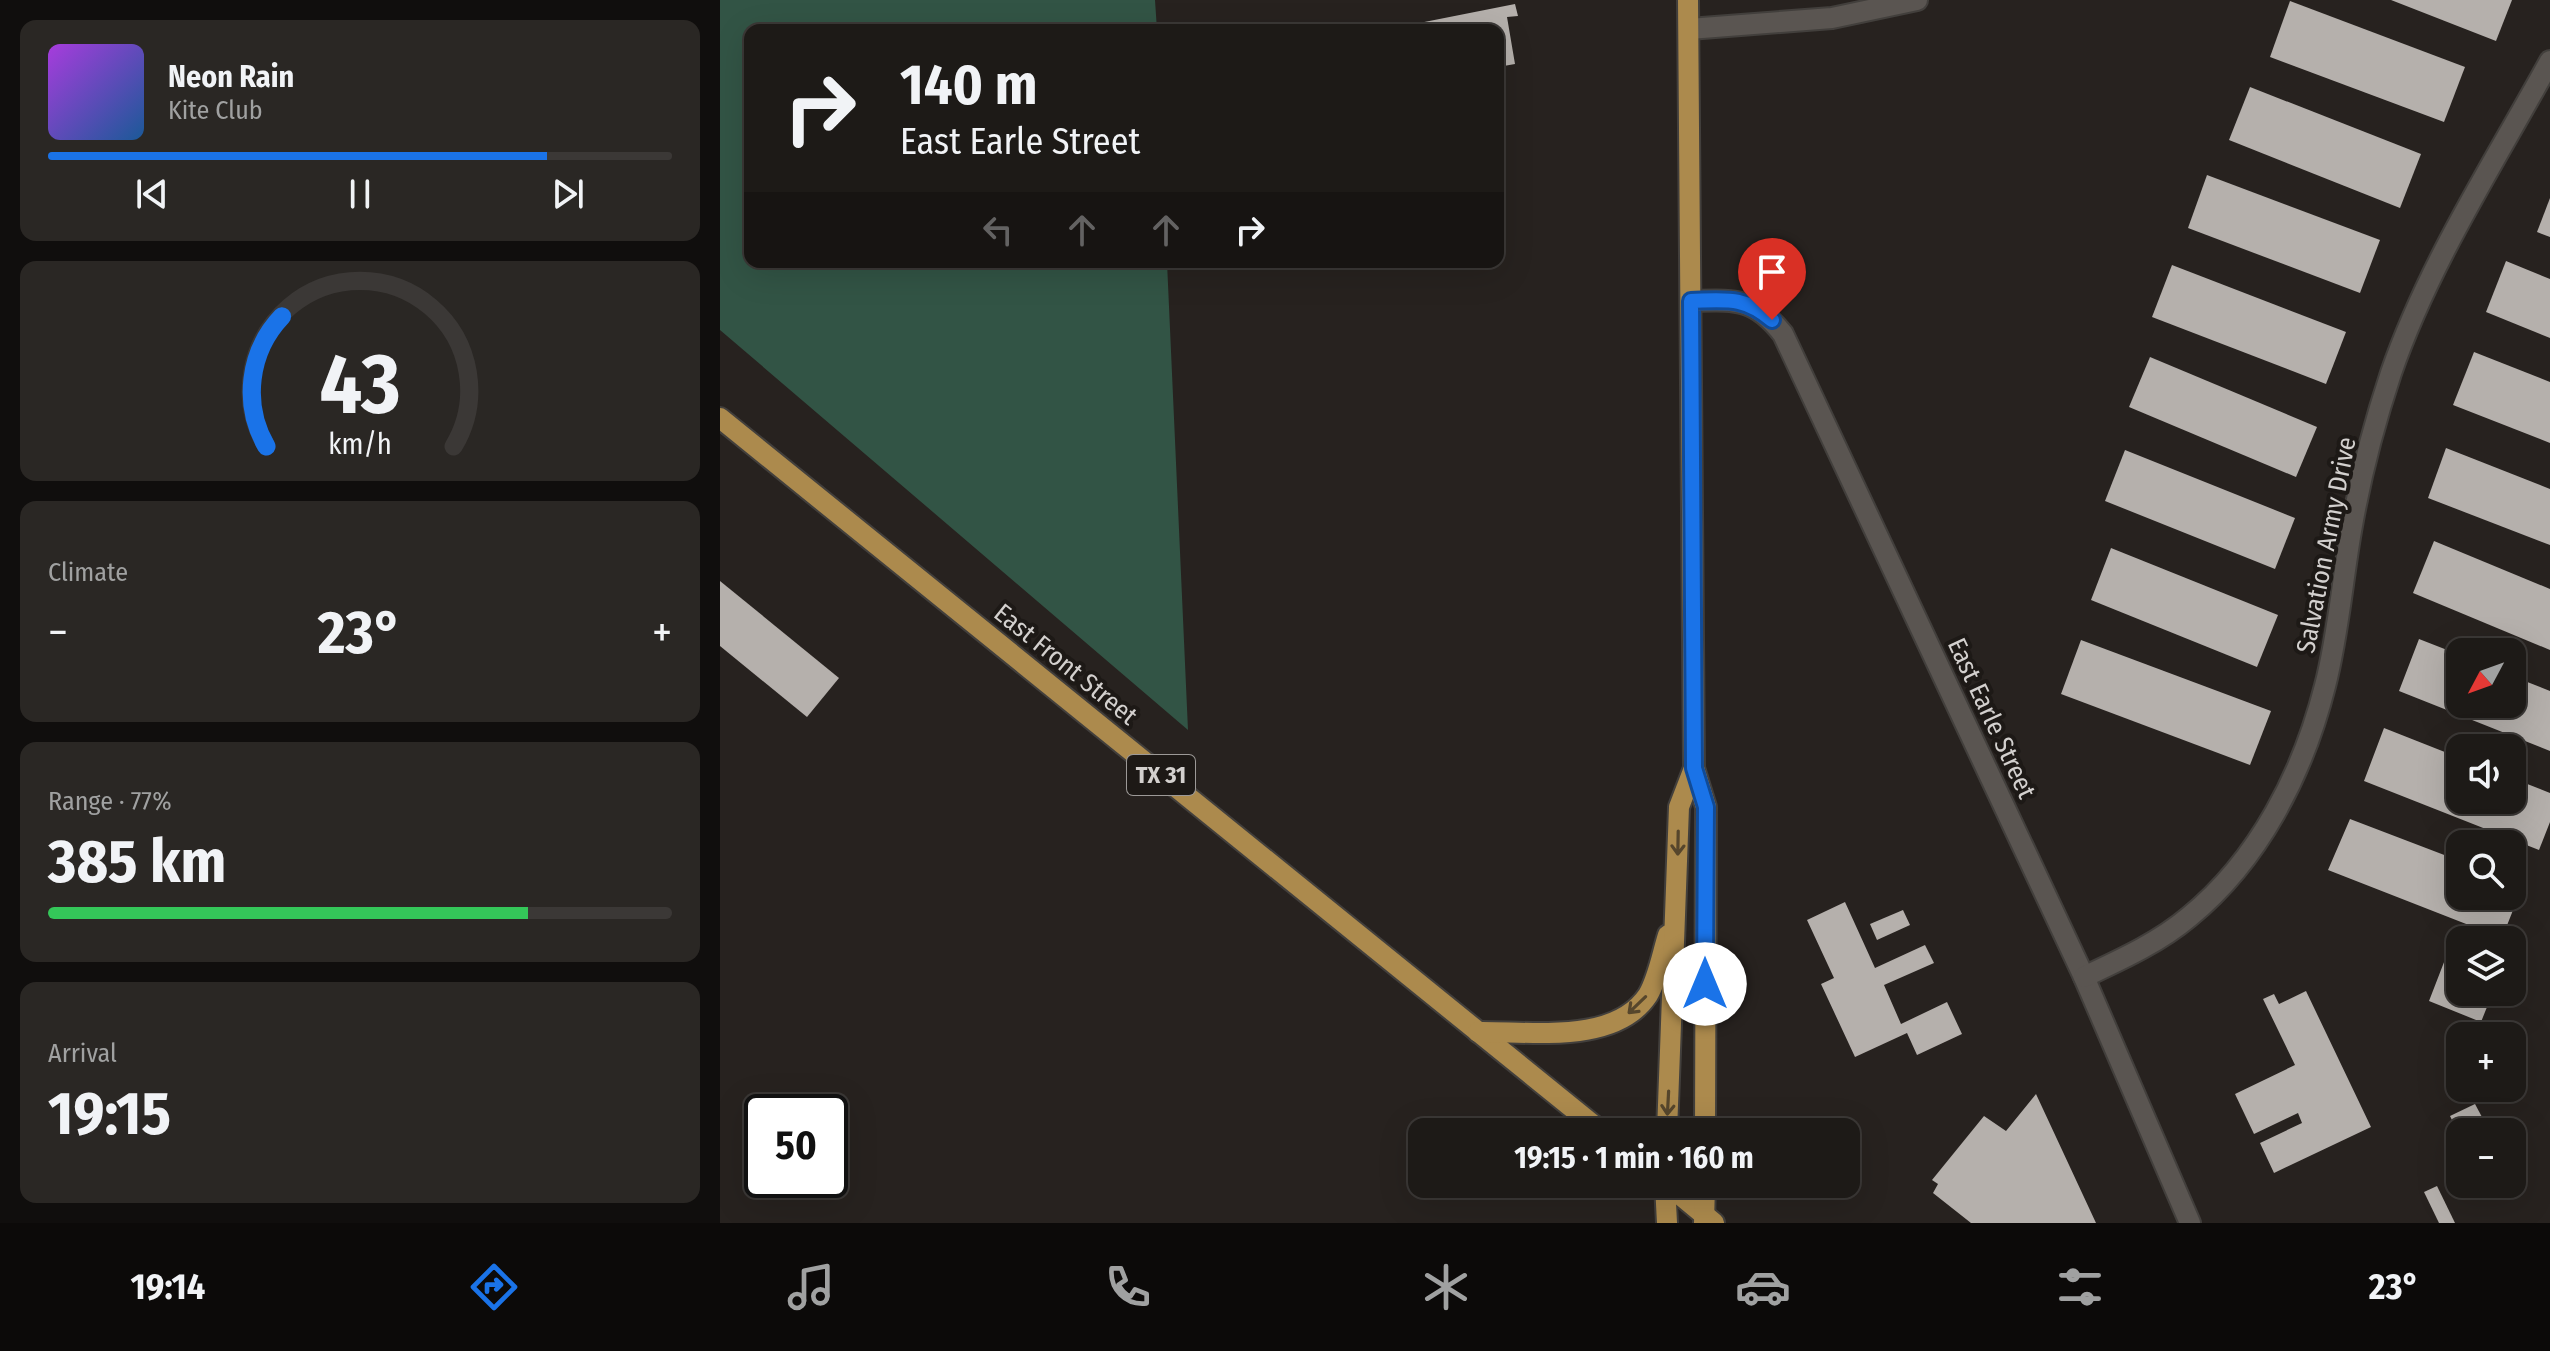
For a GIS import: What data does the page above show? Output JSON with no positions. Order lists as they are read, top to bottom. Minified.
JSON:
{"streets":{"main road":["East Front Street","TX 31"],"street":["Salvation Army Drive","East Earle Street"]},"crossings":[["Salvation Army Drive","East Earle Street"]],"north":"bottom left","page":{"turn":["140 m","East Earle Street"],"song":["Neon Rain","Kite Club"],"tile":["Climate",["Range · 77%","385 km"],["Arrival","19:15"]],"heat":["−","23°","+"],"map_buttons":["+","−"],"limit":"50","trip":"19:15 · 1 min · 160 m","tabs":["19:14","23°"],"gauge":["43","km/h"]}}
